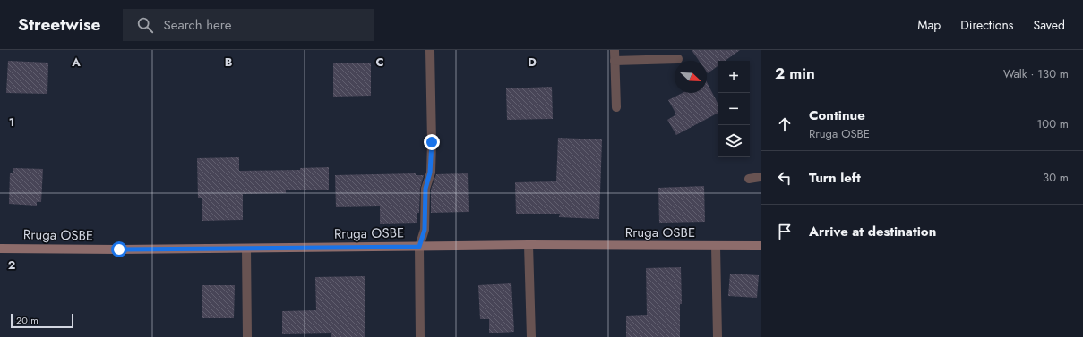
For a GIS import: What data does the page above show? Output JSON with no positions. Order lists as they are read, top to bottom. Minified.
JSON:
{"streets":{"street":["Rruga OSBE"]},"scale_bar":"20 m","north":"bottom right","page":{"header":"Streetwise","search":"Search here","nav":["Map","Directions","Saved"],"heading":["2 min","Walk · 130 m"],"map_buttons":["+","−"],"list":[["Continue","Rruga OSBE","100 m"],["Turn left","30 m"],"Arrive at destination"],"scale":"20 m"},"grid":{"columns":["A","B","C","D"],"rows":["1","2"]}}
